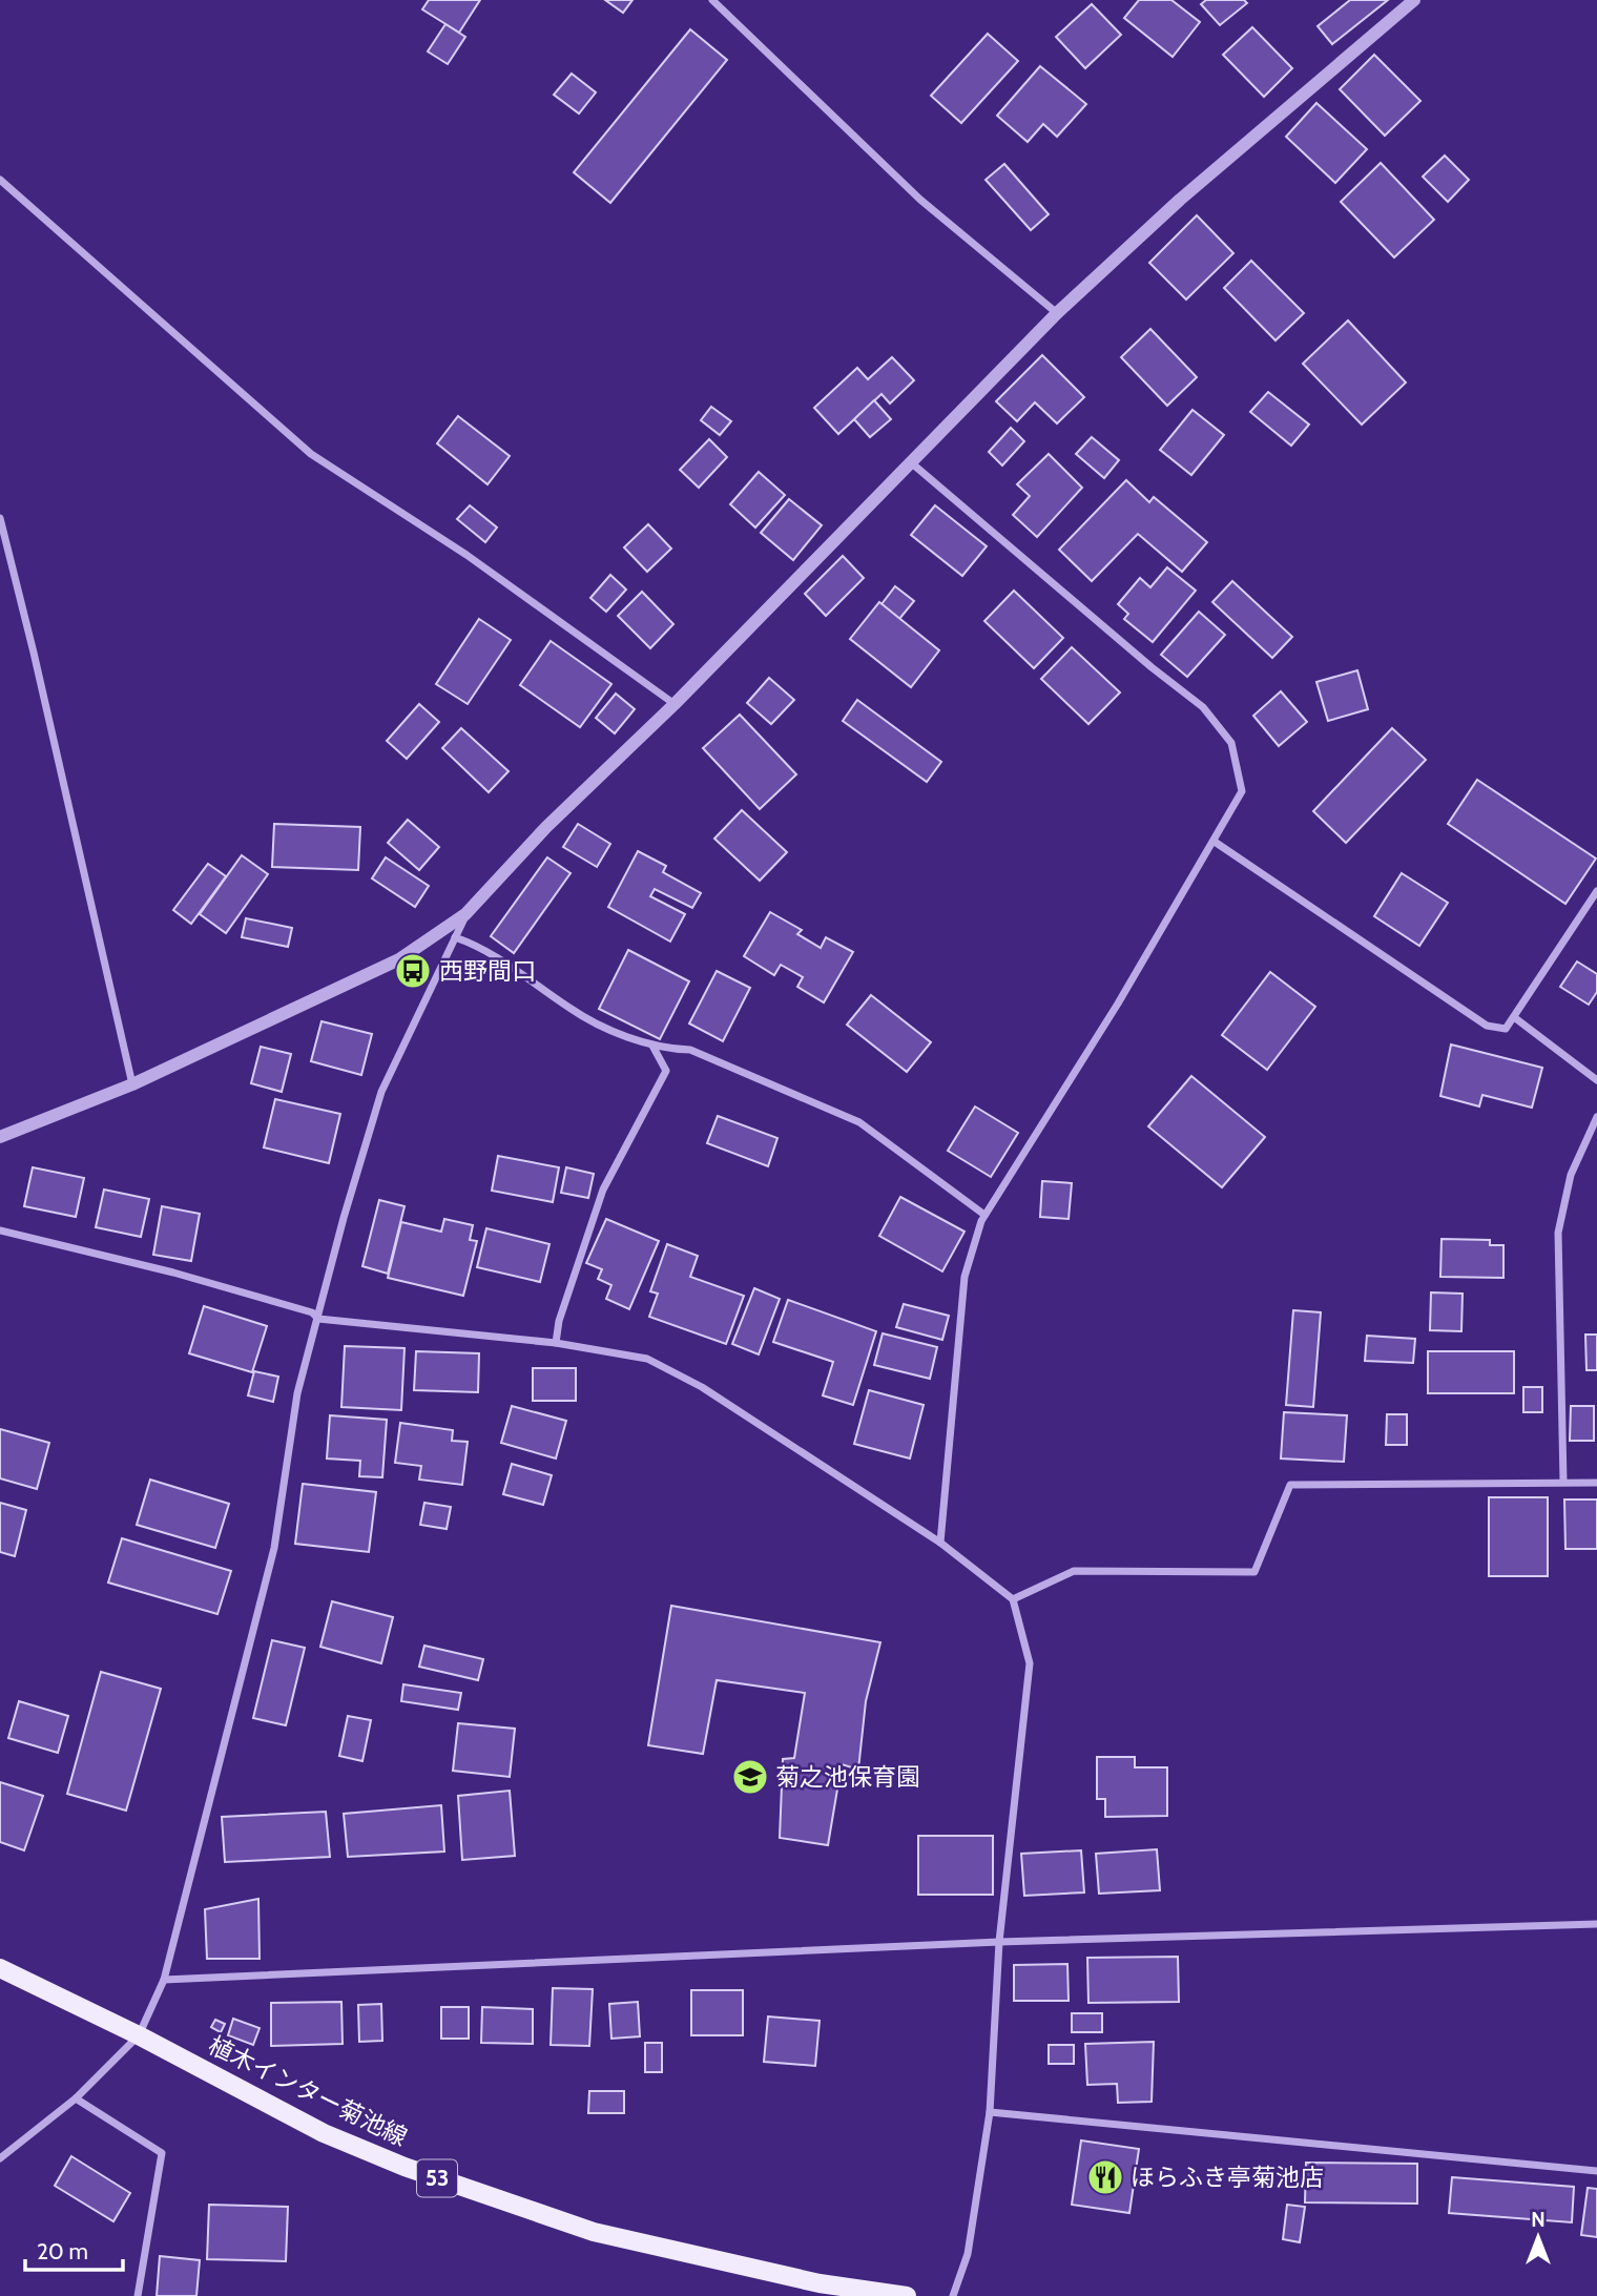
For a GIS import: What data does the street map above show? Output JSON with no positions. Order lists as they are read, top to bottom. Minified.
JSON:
{"streets":{"main road":["植木インター菊池線","53"]},"places":{"bus stop":["西野間口"],"school or university":["菊之池保育園"],"restaurant":["ほらふき亭菊池店"]},"scale_bar":"20 m","north":"top"}
